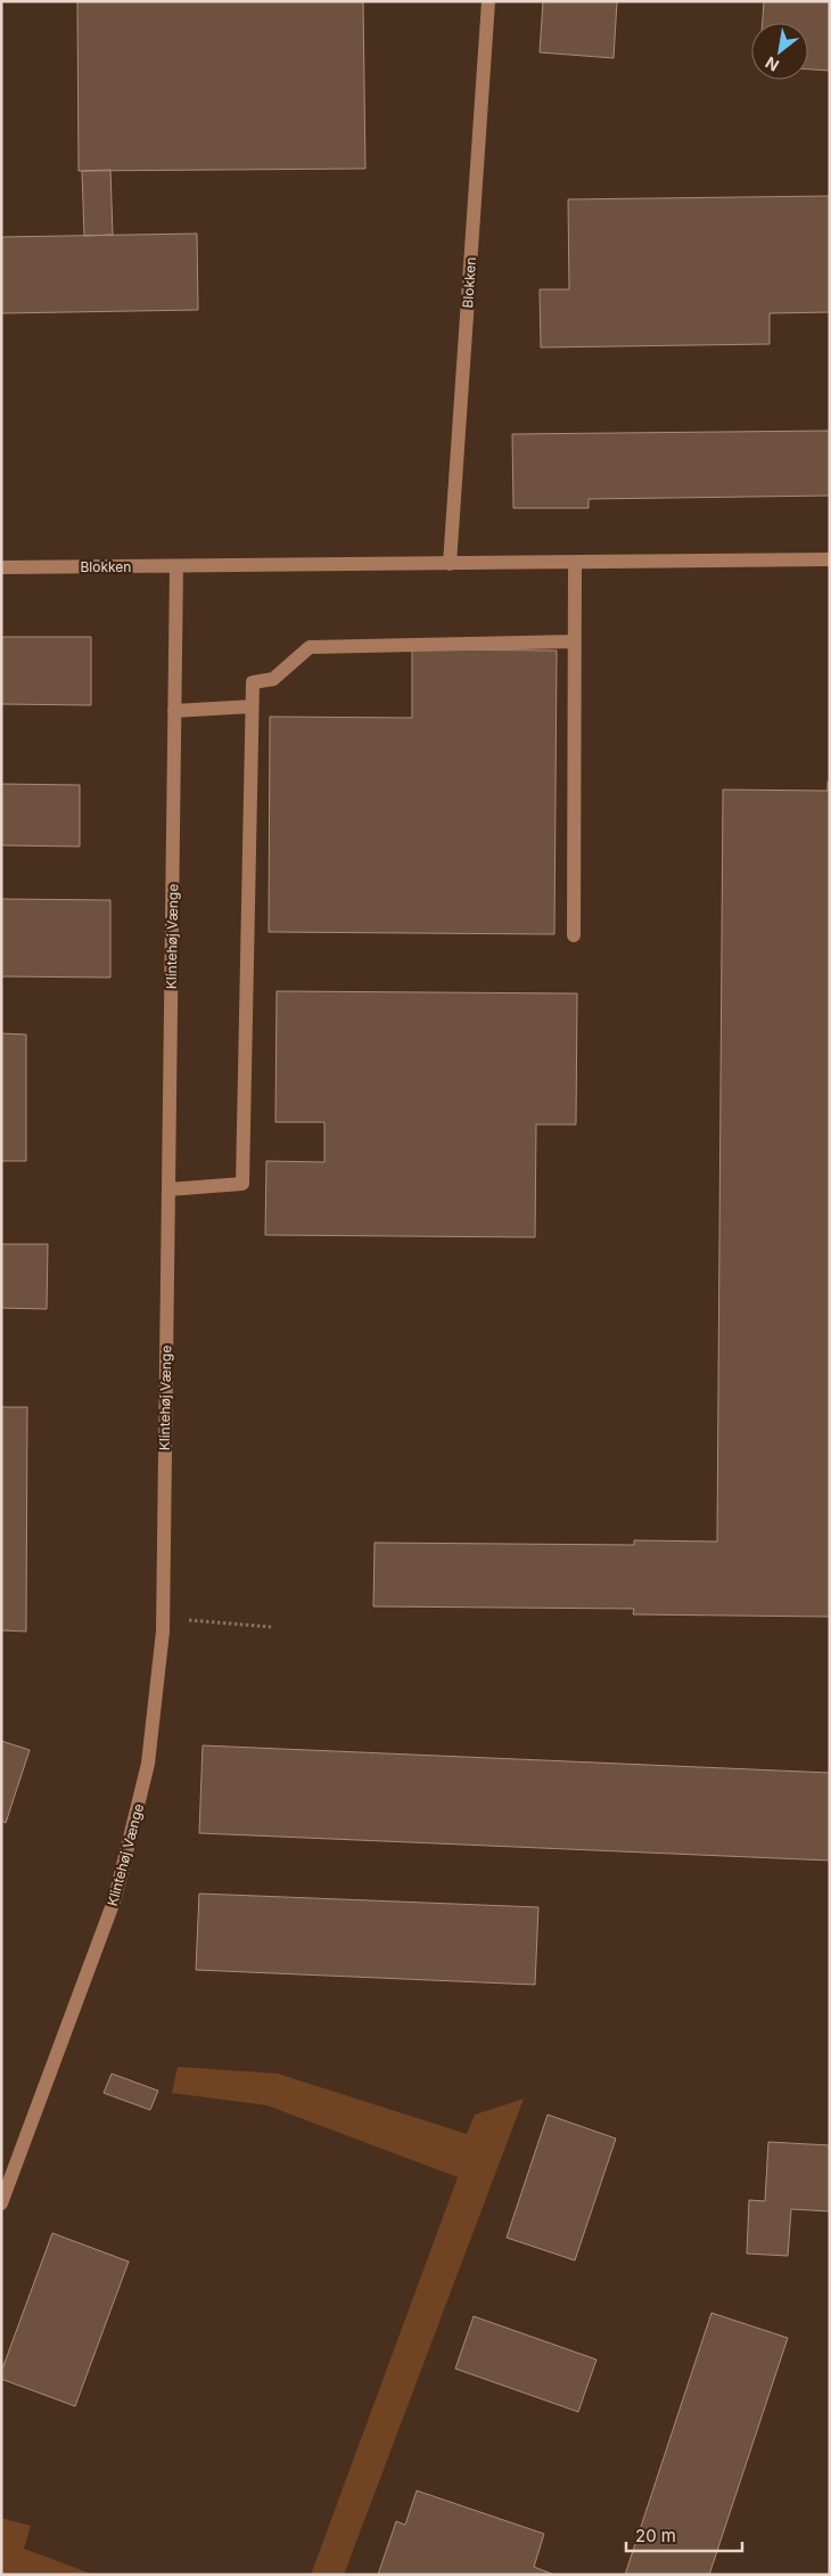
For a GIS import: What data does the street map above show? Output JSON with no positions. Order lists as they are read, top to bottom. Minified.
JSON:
{"streets":{"street":["Blokken","Klintehøj Vænge"]},"crossings":[["Blokken","Klintehøj Vænge"]],"scale_bar":"20 m","north":"bottom left"}
